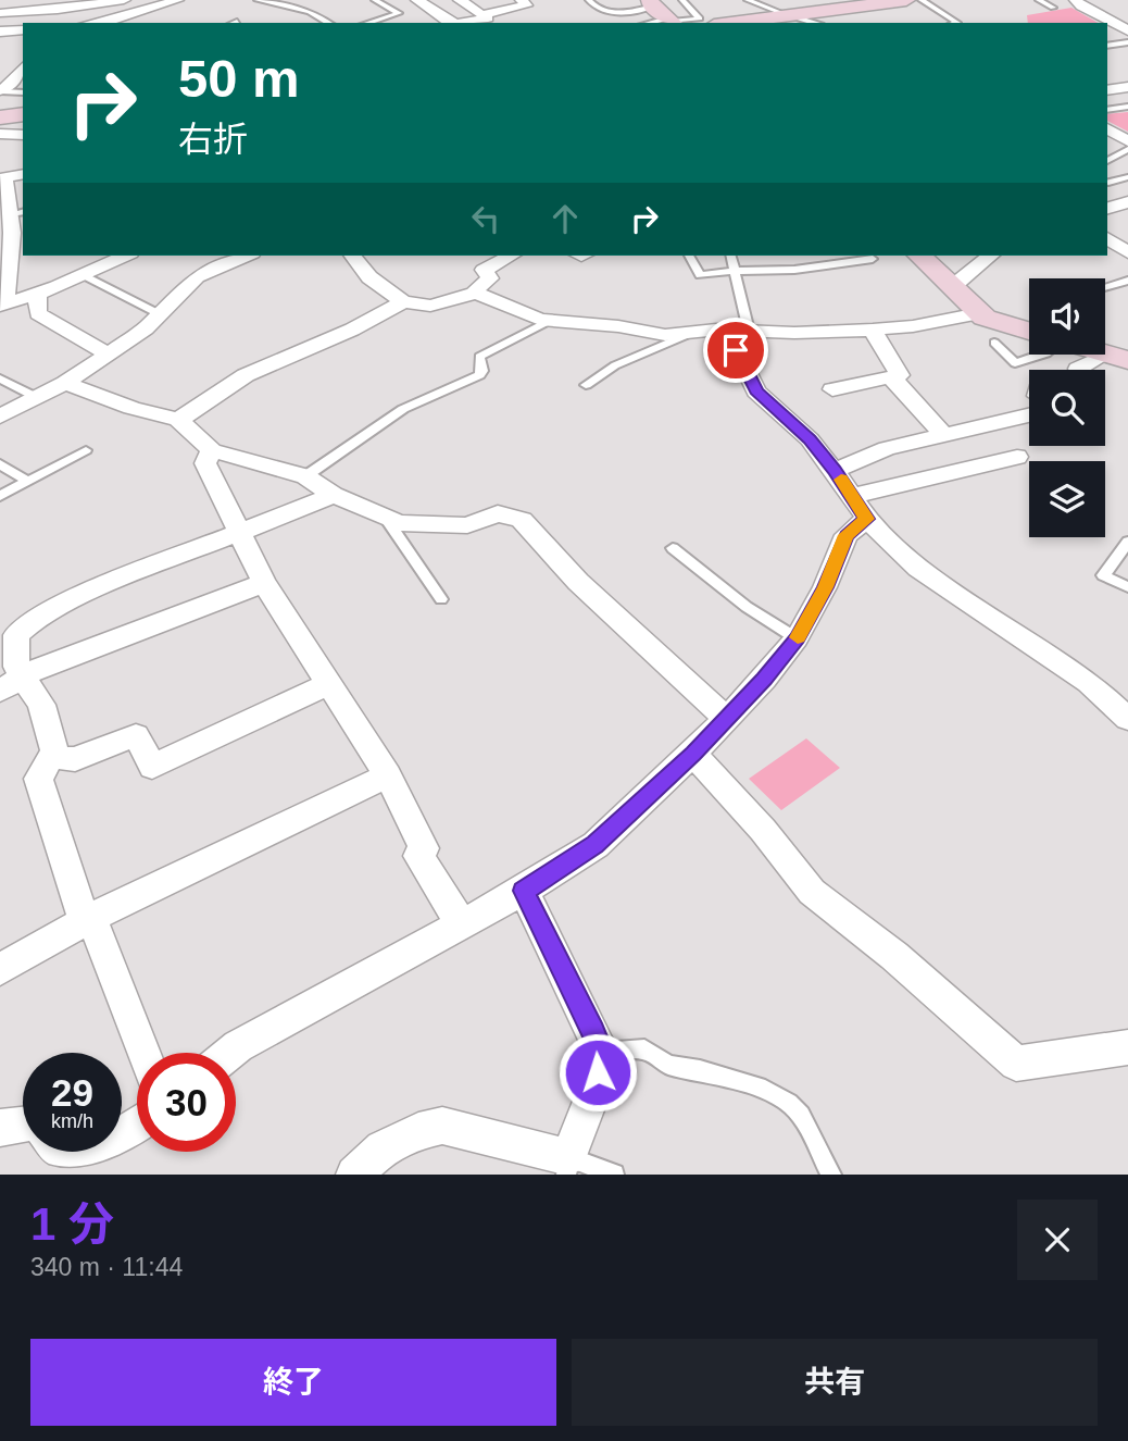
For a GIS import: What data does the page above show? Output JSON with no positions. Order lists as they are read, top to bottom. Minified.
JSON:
{"page":{"turn":["50 m","右折"],"speed":"29 km/h","limit":"30","heading":["1 分","340 m · 11:44"],"buttons":["終了","共有"]}}
